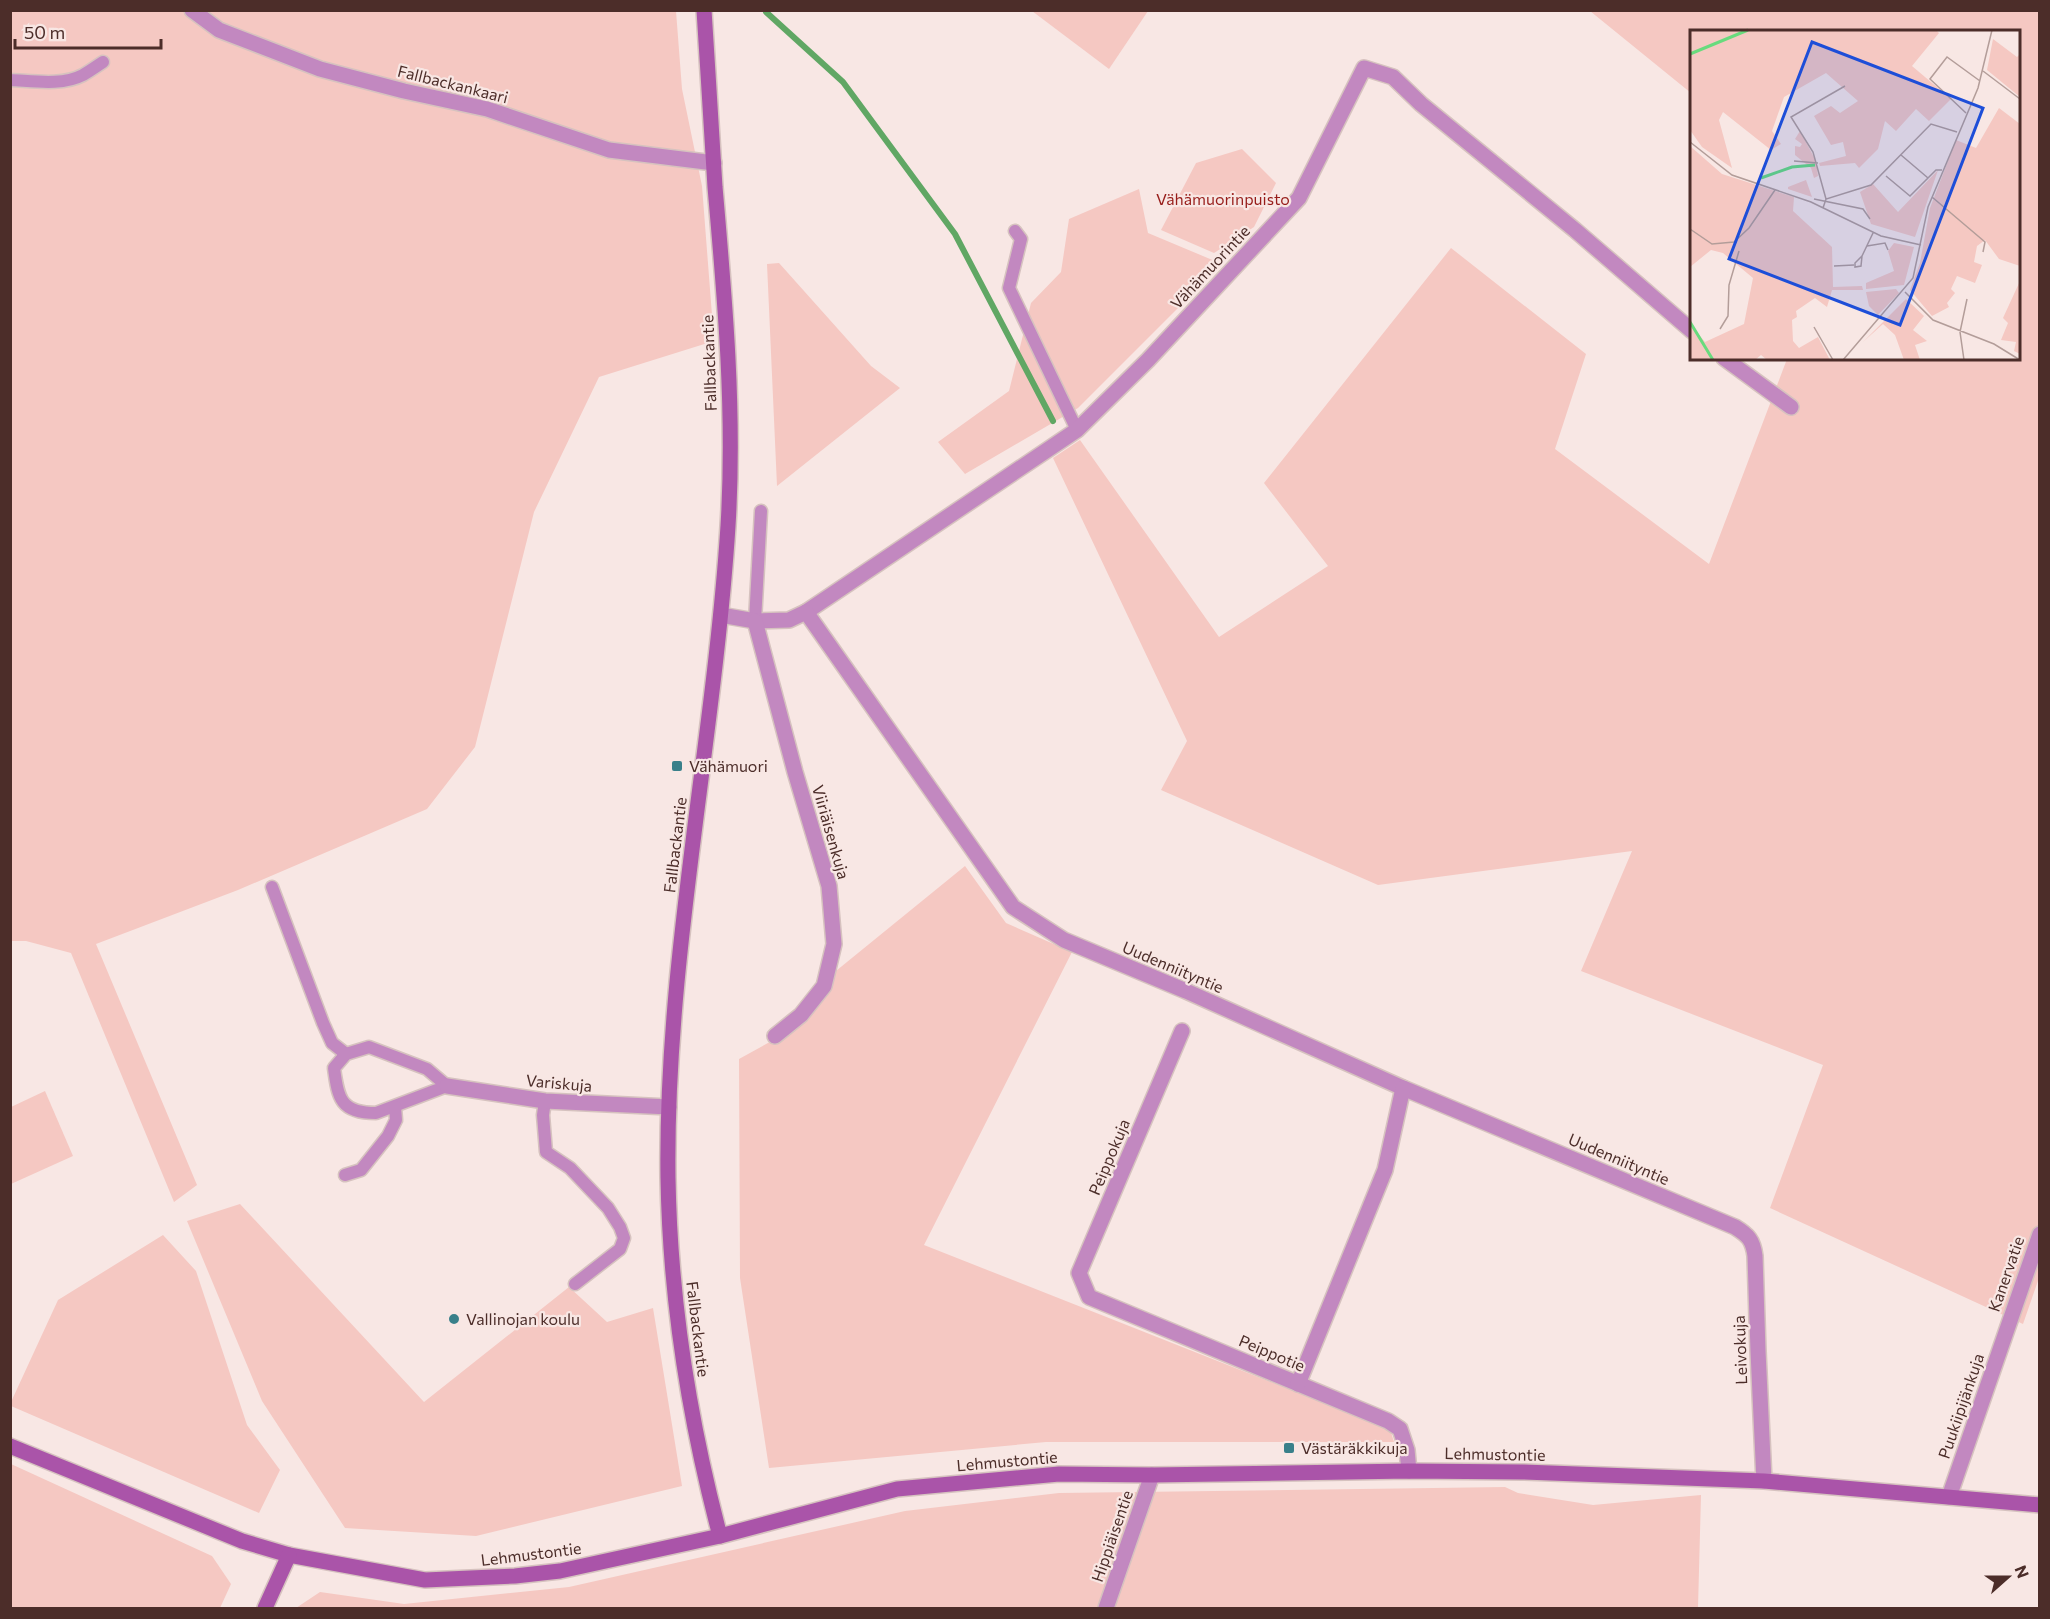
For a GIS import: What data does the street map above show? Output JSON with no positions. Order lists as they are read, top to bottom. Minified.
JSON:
{"streets":{"main road":["Fallbackantie","Lehmustontie"],"street":["Fallbackankaari","Vähämuorintie","Viiriäisenkuja","Uudenniityntie","Variskuja","Peippokuja","Kanervatie","Leivokuja","Peippotie","Puukiipijänkuja","Hippiäisentie"]},"crossings":[["Fallbackankaari","Fallbackantie"],["Vähämuorintie","Uudenniityntie"],["Fallbackantie","Variskuja"],["Fallbackantie","Lehmustontie"],["Uudenniityntie","Leivokuja"],["Peippokuja","Peippotie"],["Kanervatie","Puukiipijänkuja"],["Leivokuja","Lehmustontie"],["Peippotie","Lehmustontie"],["Puukiipijänkuja","Lehmustontie"],["Lehmustontie","Hippiäisentie"]],"parks":["Vähämuorinpuisto"],"places":{"transit":["Vähämuori","Västäräkkikuja"],"other":["Vallinojan koulu"]},"scale_bar":"50 m","north":"right"}
